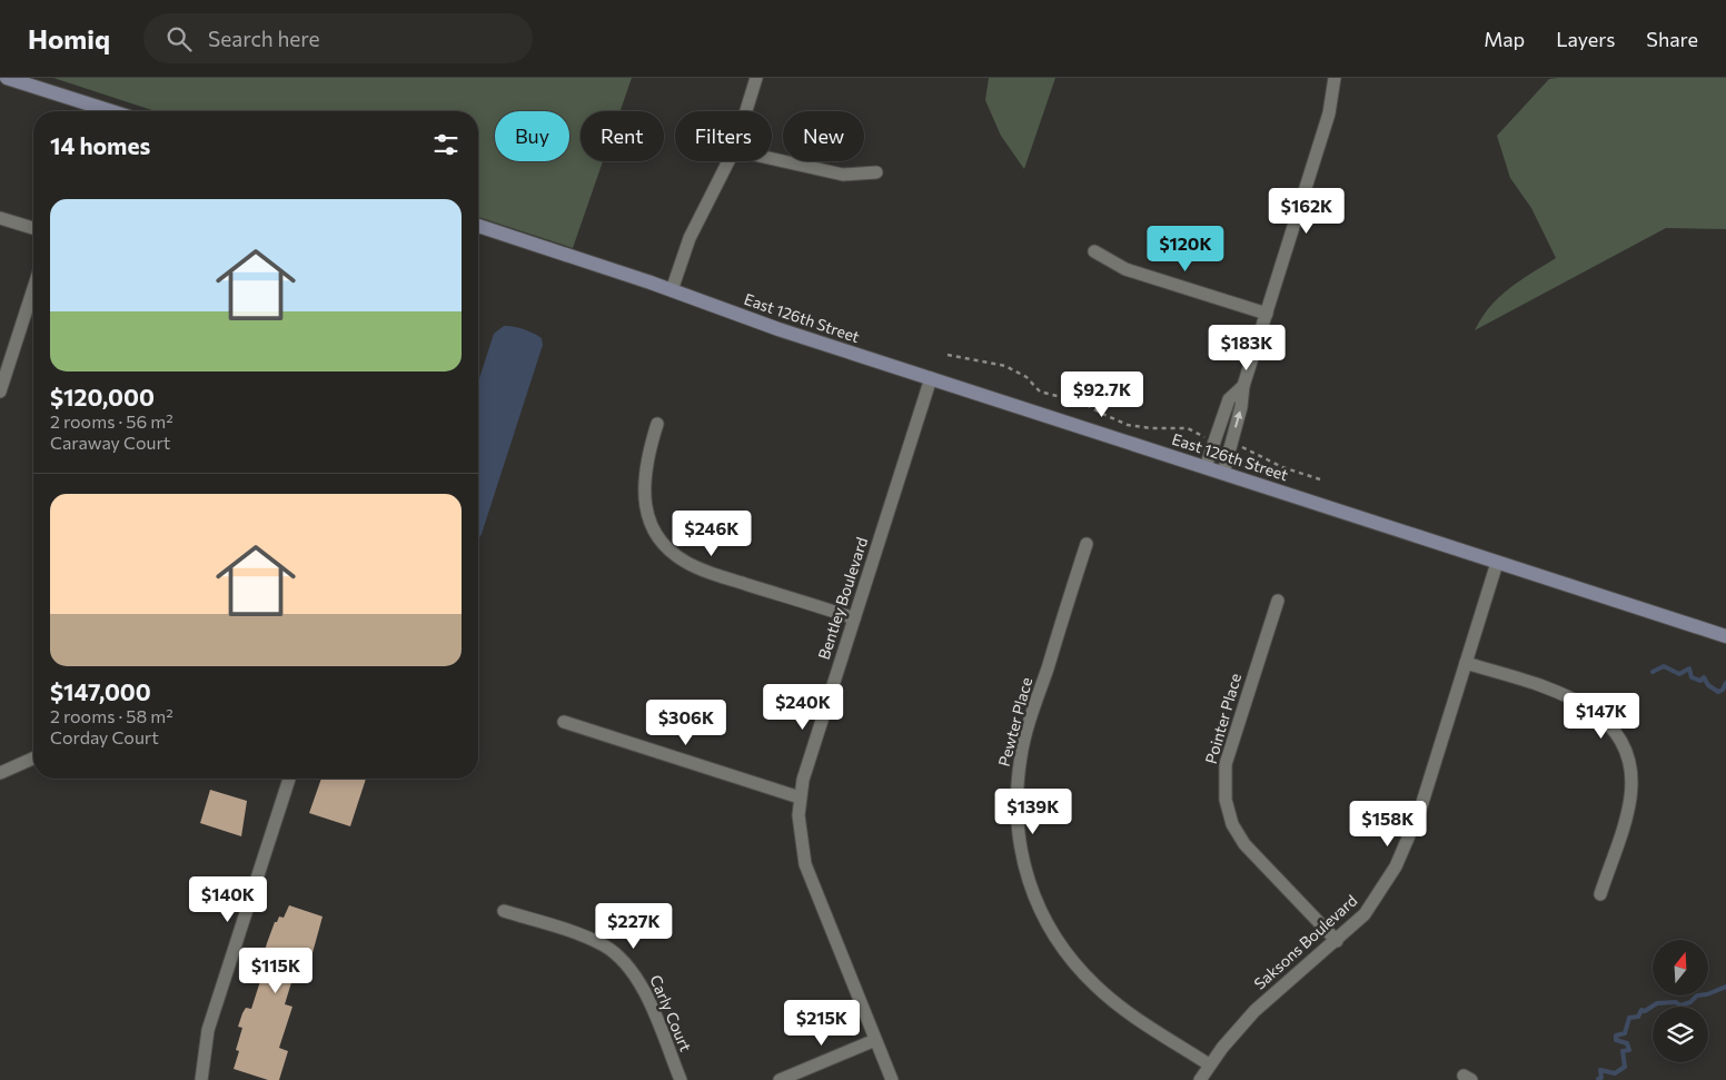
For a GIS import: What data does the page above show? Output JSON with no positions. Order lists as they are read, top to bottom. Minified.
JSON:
{"streets":{"main road":["East 126th Street"],"street":["Bentley Boulevard","Pointer Place","Pewter Place","Saksons Boulevard","Carly Court"]},"crossings":[["East 126th Street","Bentley Boulevard"],["East 126th Street","Saksons Boulevard"],["Pointer Place","Saksons Boulevard"],["Pewter Place","Saksons Boulevard"]],"north":"top","page":{"header":"Homiq","search":"Search here","nav":["Map","Layers","Share"],"chip":["Buy","Rent","Filters","New"],"heading":"14 homes","list":[{"name":"$120,000","note":"2 rooms · 56 m² · Caraway Court"},{"name":"$147,000","note":"2 rooms · 58 m² · Corday Court"}],"price":["$162K","$120K","$183K","$92.7K","$246K","$240K","$147K","$306K","$139K","$158K","$140K","$227K","$115K","$215K"]}}
